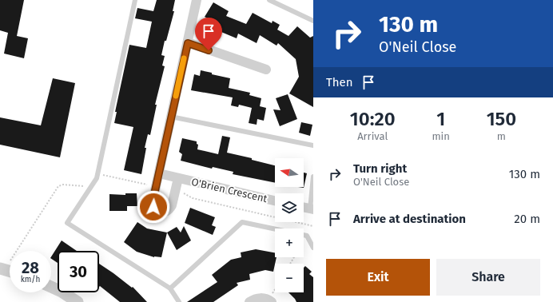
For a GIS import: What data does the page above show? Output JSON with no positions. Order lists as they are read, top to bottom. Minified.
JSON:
{"streets":{"street":["O'Brien Crescent"]},"north":"left","page":{"turn":["130 m","O'Neil Close"],"then":"Then","eta":["10:20","Arrival","1","min","150","m"],"list":[{"name":"Turn right","note":"O'Neil Close","value":"130 m"},{"name":"Arrive at destination","value":"20 m"}],"map_buttons":["+","−"],"speed":"28 km/h","limit":"30","buttons":["Exit","Share"]}}
